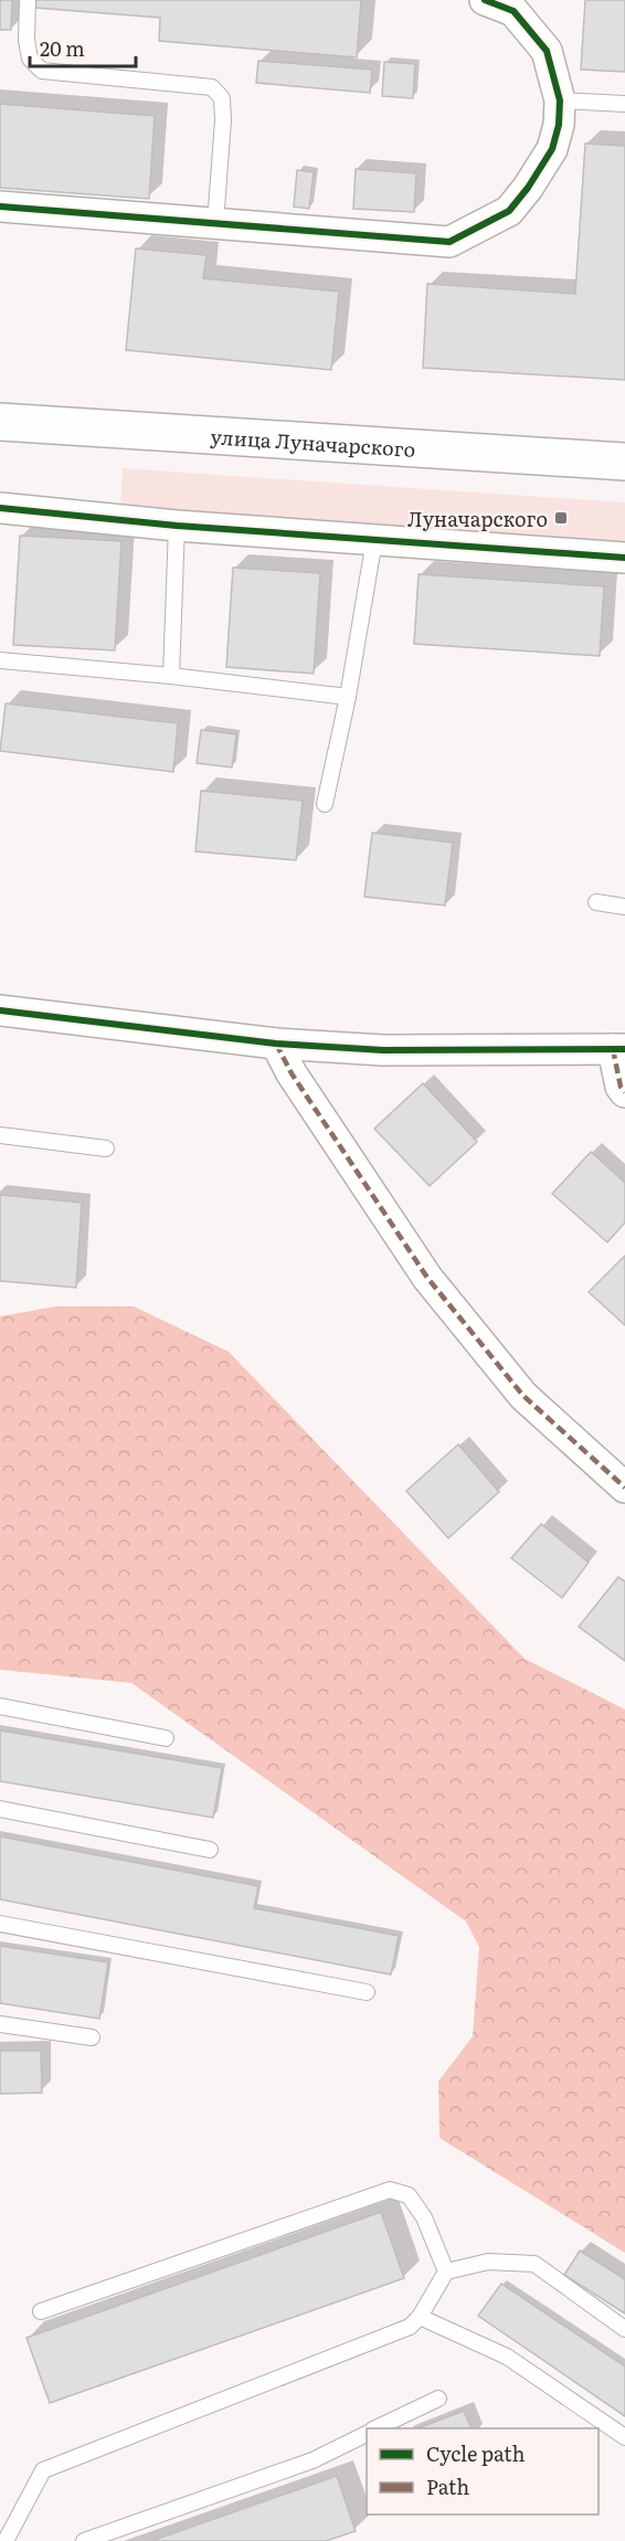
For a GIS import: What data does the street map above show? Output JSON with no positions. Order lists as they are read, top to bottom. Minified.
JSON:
{"streets":{"main road":["улица Луначарского"]},"places":{"transit":["Луначарского"]},"legend":["Cycle path","Path"],"scale_bar":"20 m"}
